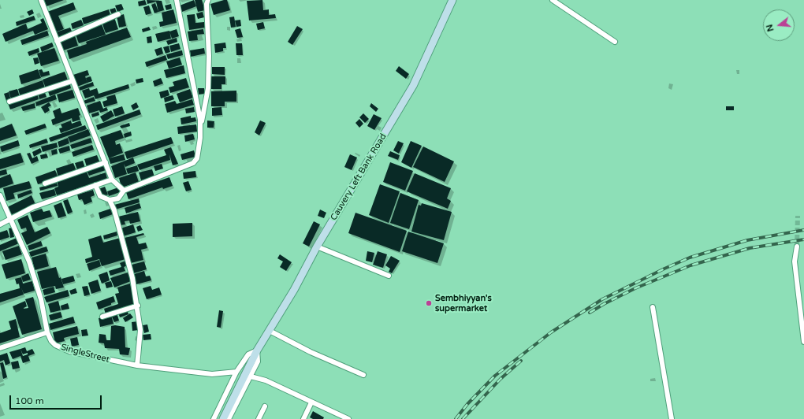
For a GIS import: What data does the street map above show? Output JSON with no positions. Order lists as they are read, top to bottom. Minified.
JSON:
{"streets":{"main road":["Cauvery Left Bank Road"],"street":["SingleStreet"]},"places":["Sembhiyyan's supermarket"],"scale_bar":"100 m","north":"left"}
